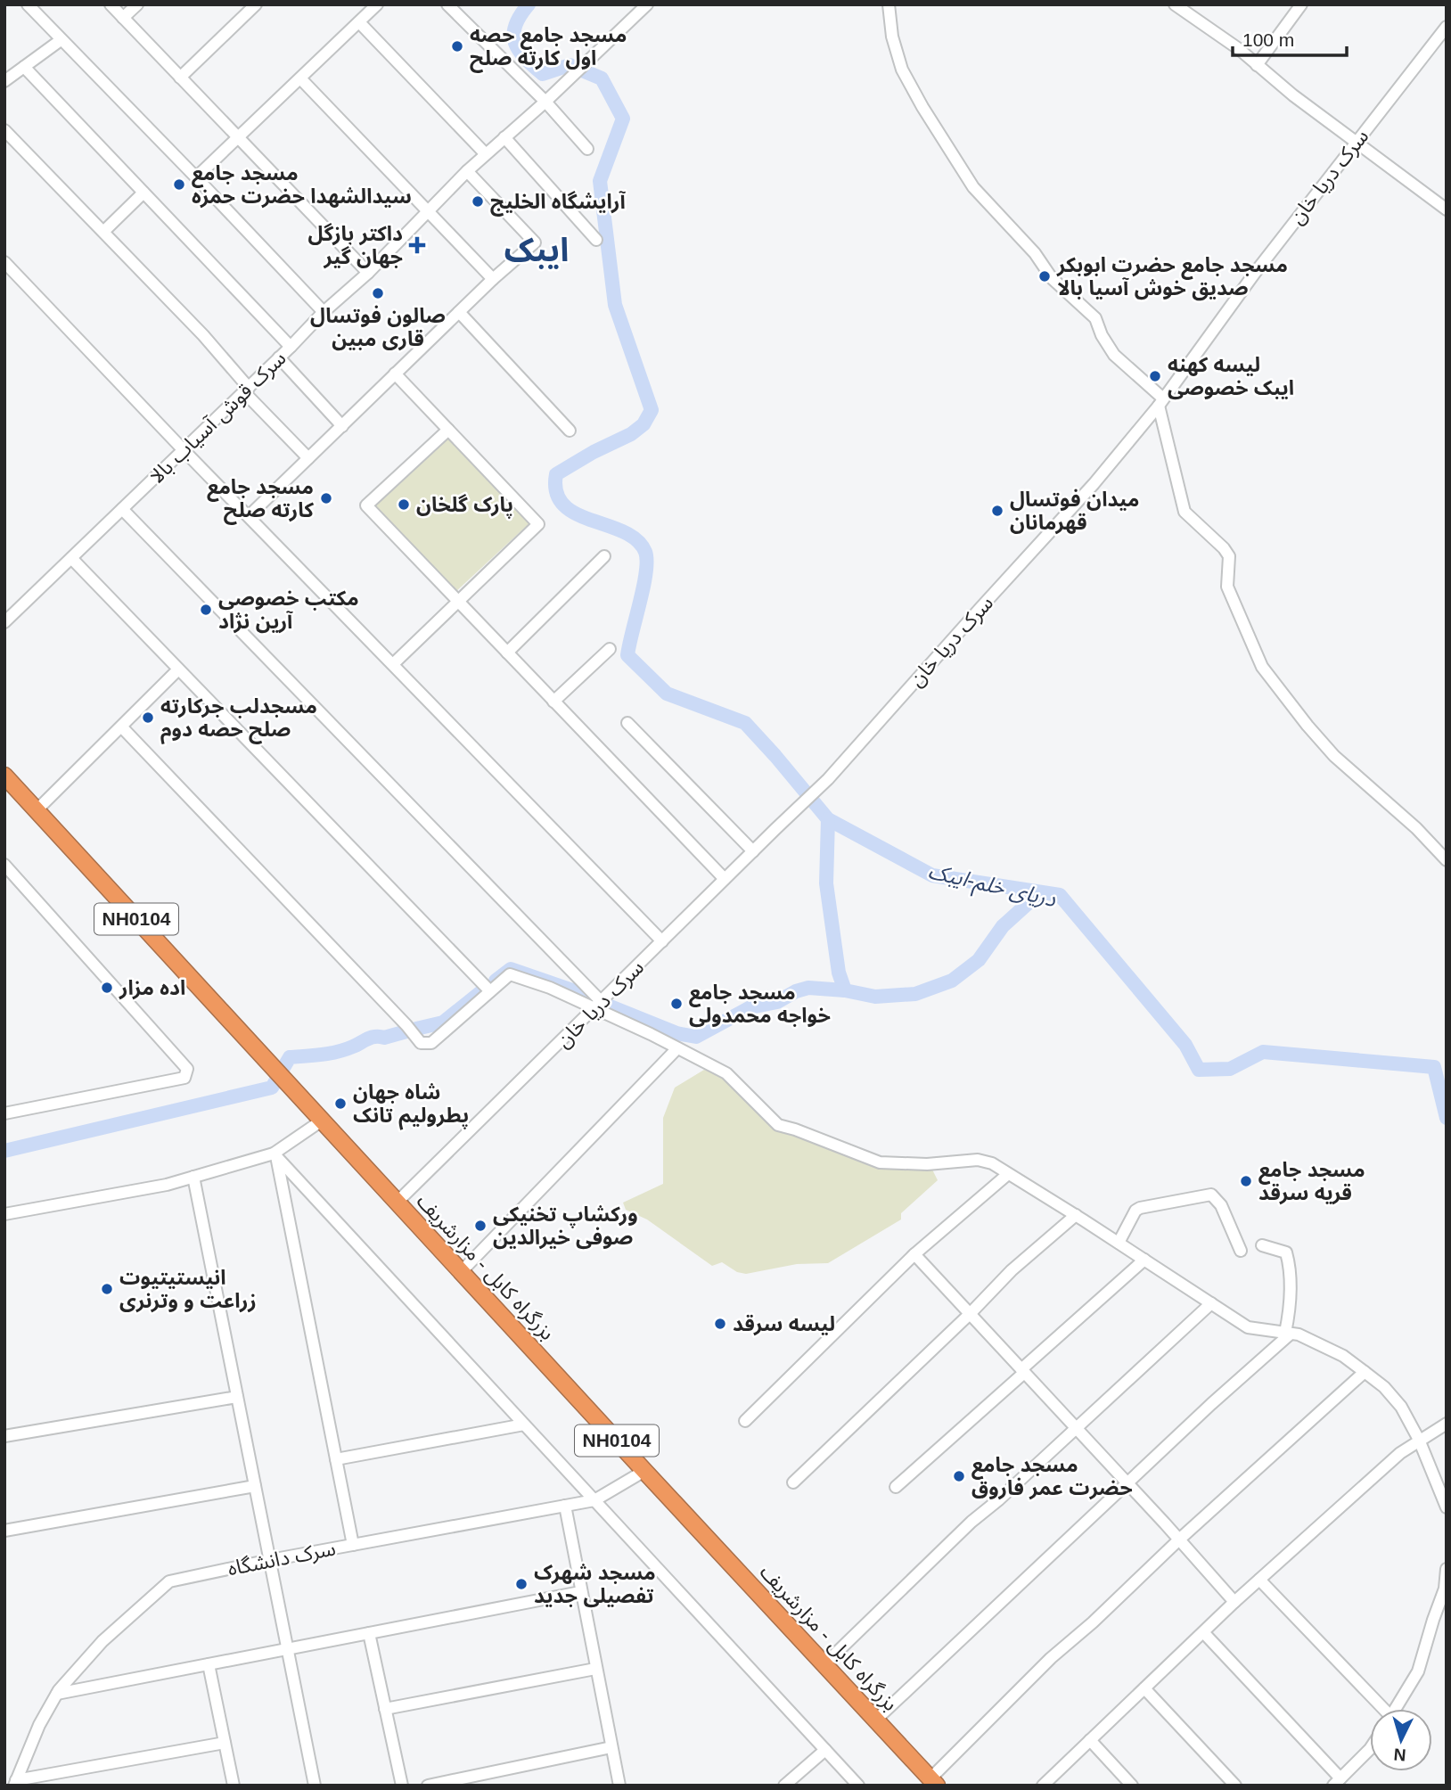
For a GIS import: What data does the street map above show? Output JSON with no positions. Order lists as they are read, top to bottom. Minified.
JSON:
{"streets":{"highway":["NH0104","بزرگراه کابل - مزارشریف"],"street":["سرک دریا خان","سرک قوش آسیاب بالا","سرک دانشگاه"]},"crossings":[["سرک دریا خان","بزرگراه کابل - مزارشریف"],["بزرگراه کابل - مزارشریف","سرک دانشگاه"]],"districts":["ایبک"],"water":["دریای خلم-ایبک"],"places":{"other":["مسجد جامع حصه اول کارته صلح","مسجد جامع سیدالشهدا حضرت حمزه","آرایشگاه الخلیج","مسجد جامع حضرت ابوبکر صدیق خوش آسیا بالا","صالون فوتسال قاری مبین","لیسه کهنه ایبک خصوصی","مسجد جامع کارته صلح","پارک گلخان","میدان فوتسال قهرمانان","مکتب خصوصی آرین نژاد","مسجدلب جرکارته صلح حصه دوم","اده مزار","مسجد جامع خواجه محمدولی","شاه جهان پطرولیم تانک","مسجد جامع قریه سرقد","ورکشاپ تخنیکی صوفی خیرالدین","انیستیتیوت زراعت و وترنری","لیسه سرقد","مسجد جامع حضرت عمر فاروق","مسجد شهرک تفصیلی جدید"],"health":["داکتر بازگل جهان گیر"]},"scale_bar":"100 m","north":"bottom"}
